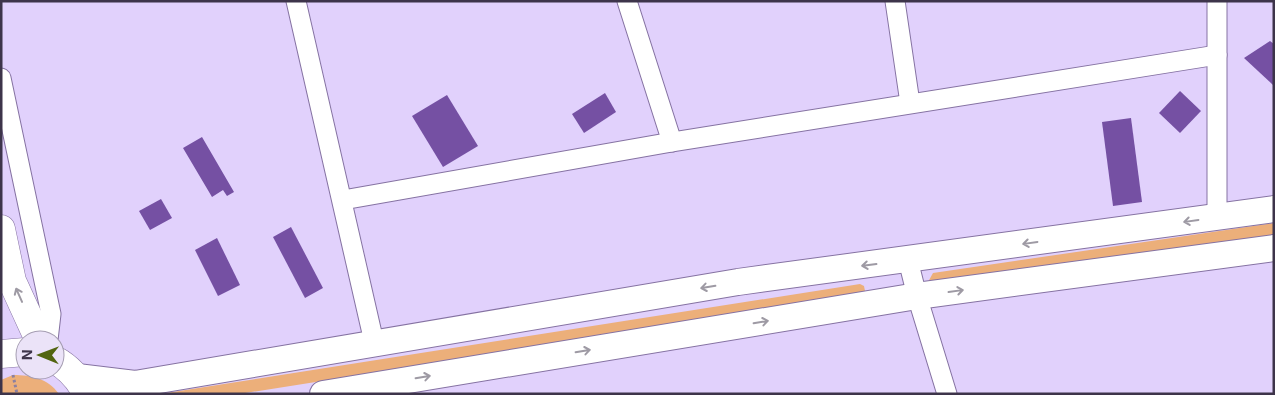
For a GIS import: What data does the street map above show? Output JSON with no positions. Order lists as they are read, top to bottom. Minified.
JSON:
{"north":"left"}
